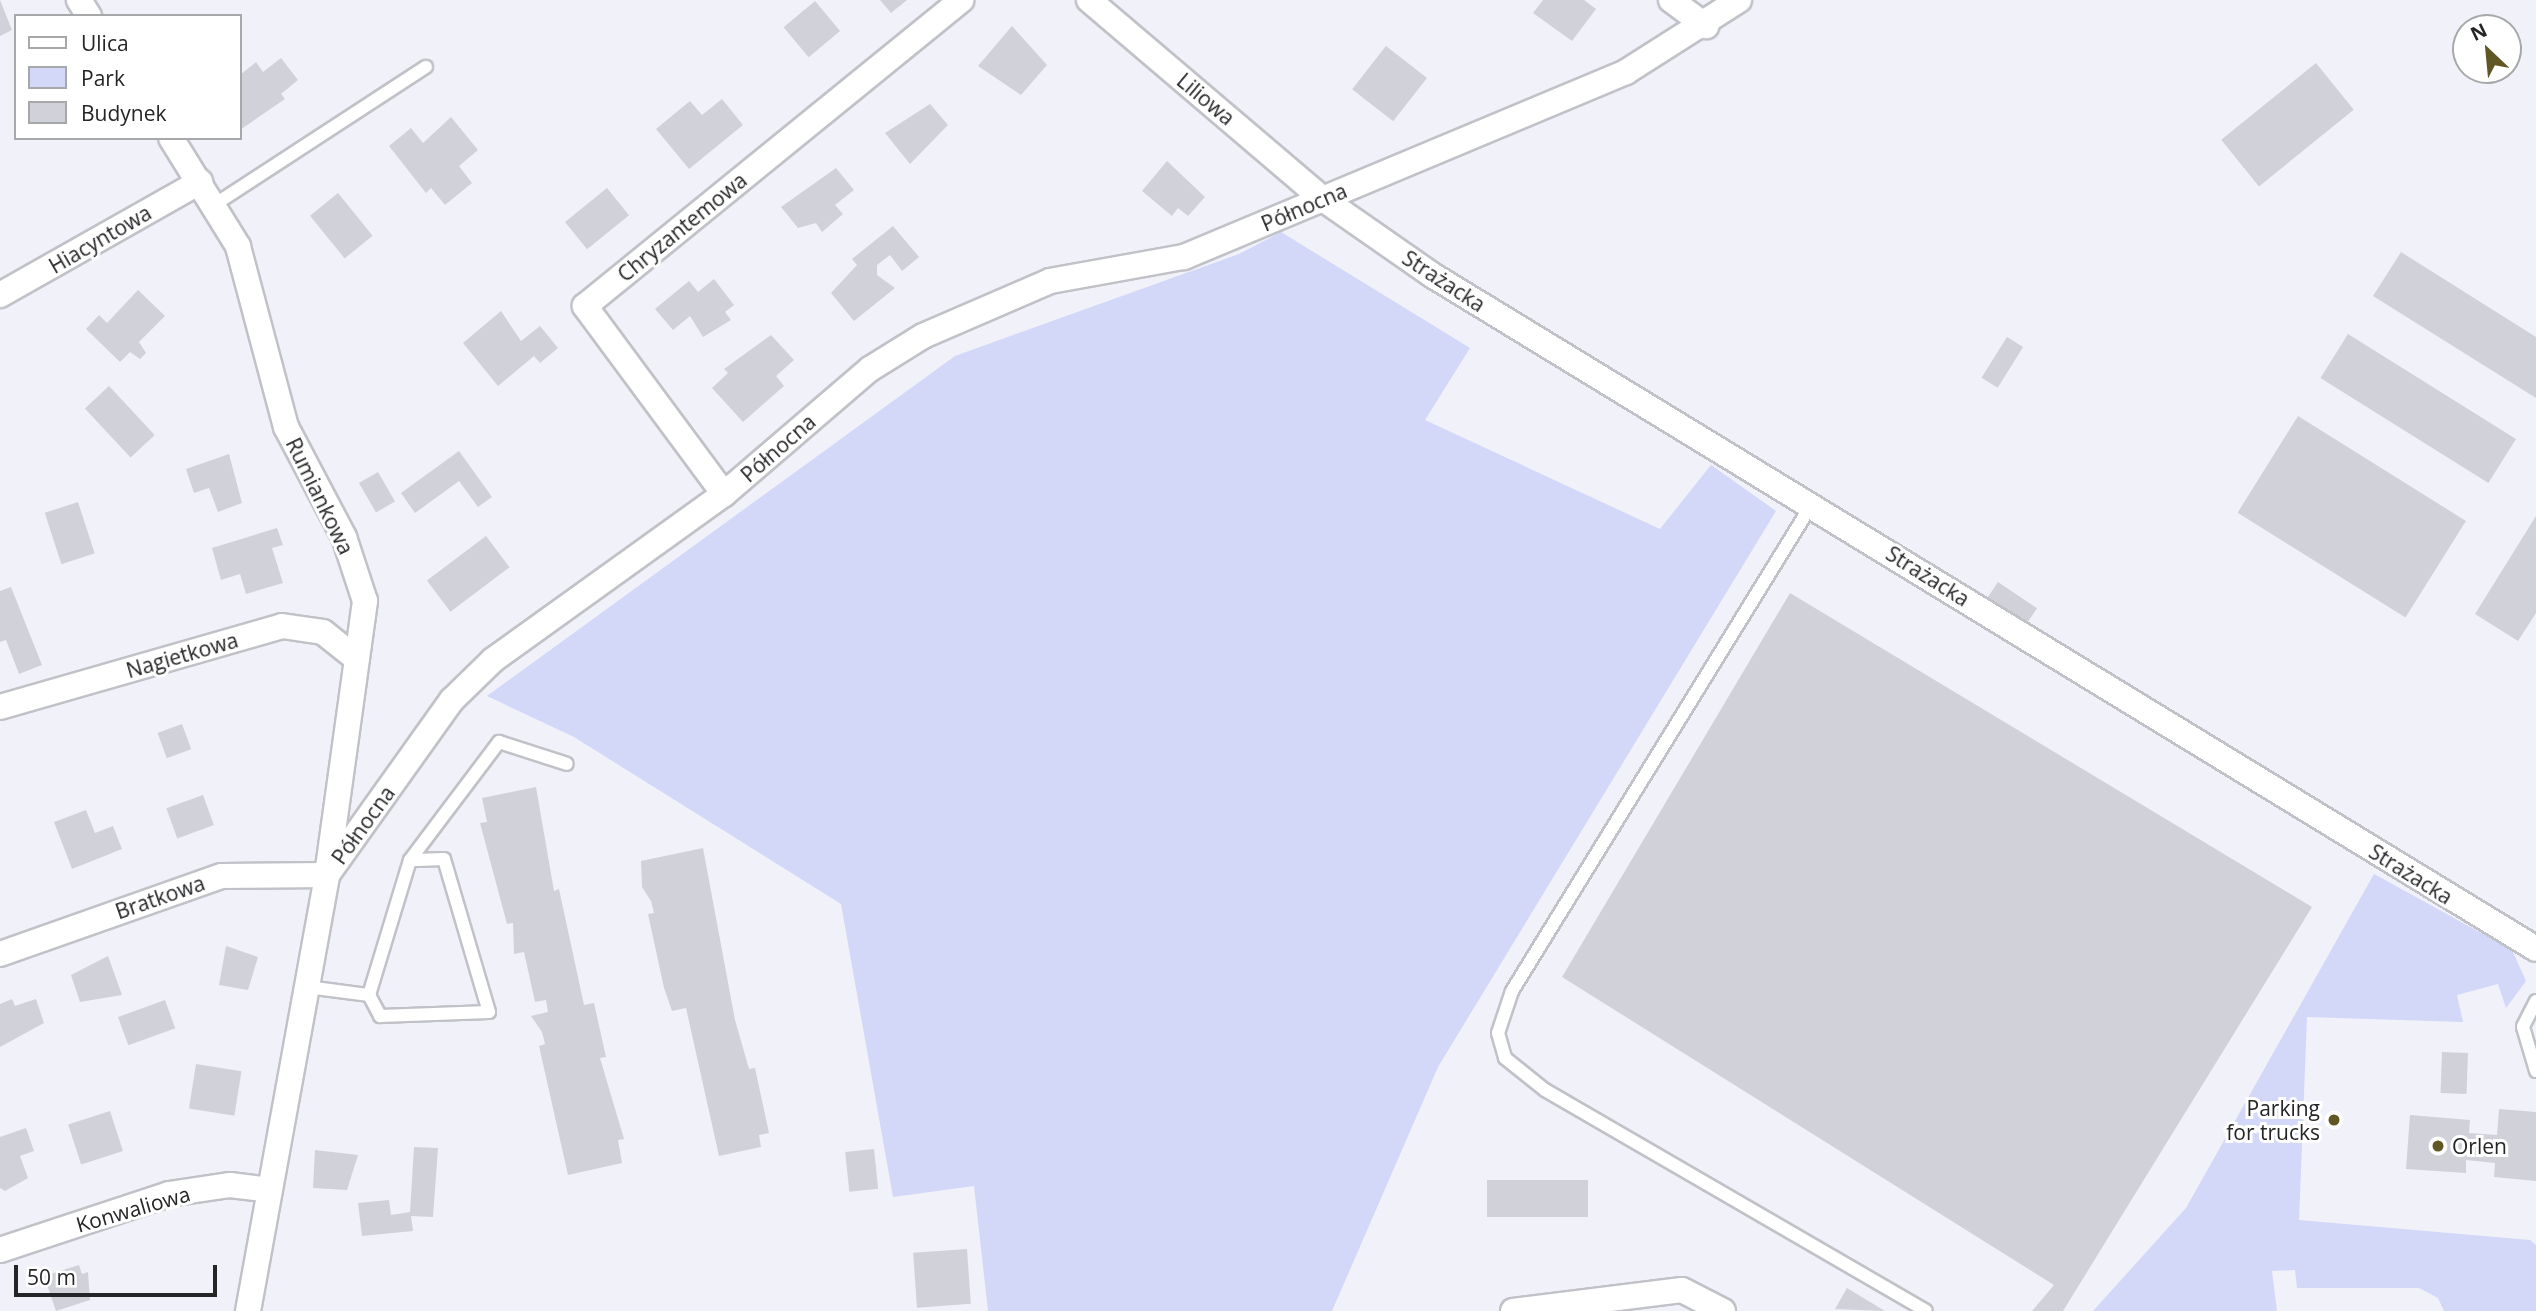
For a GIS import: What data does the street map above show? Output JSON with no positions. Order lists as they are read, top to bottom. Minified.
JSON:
{"streets":{"street":["Liliowa","Północna","Chryzantemowa","Hiacyntowa","Strażacka","Rumiankowa","Nagietkowa","Bratkowa","Konwaliowa"]},"crossings":[["Liliowa","Północna"],["Liliowa","Strażacka"],["Północna","Chryzantemowa"],["Północna","Strażacka"],["Północna","Rumiankowa"],["Północna","Bratkowa"],["Północna","Konwaliowa"],["Hiacyntowa","Rumiankowa"],["Rumiankowa","Nagietkowa"],["Rumiankowa","Bratkowa"]],"places":["Parking for trucks","Orlen"],"legend":["Ulica","Park","Budynek"],"scale_bar":"50 m","north":"top left"}
